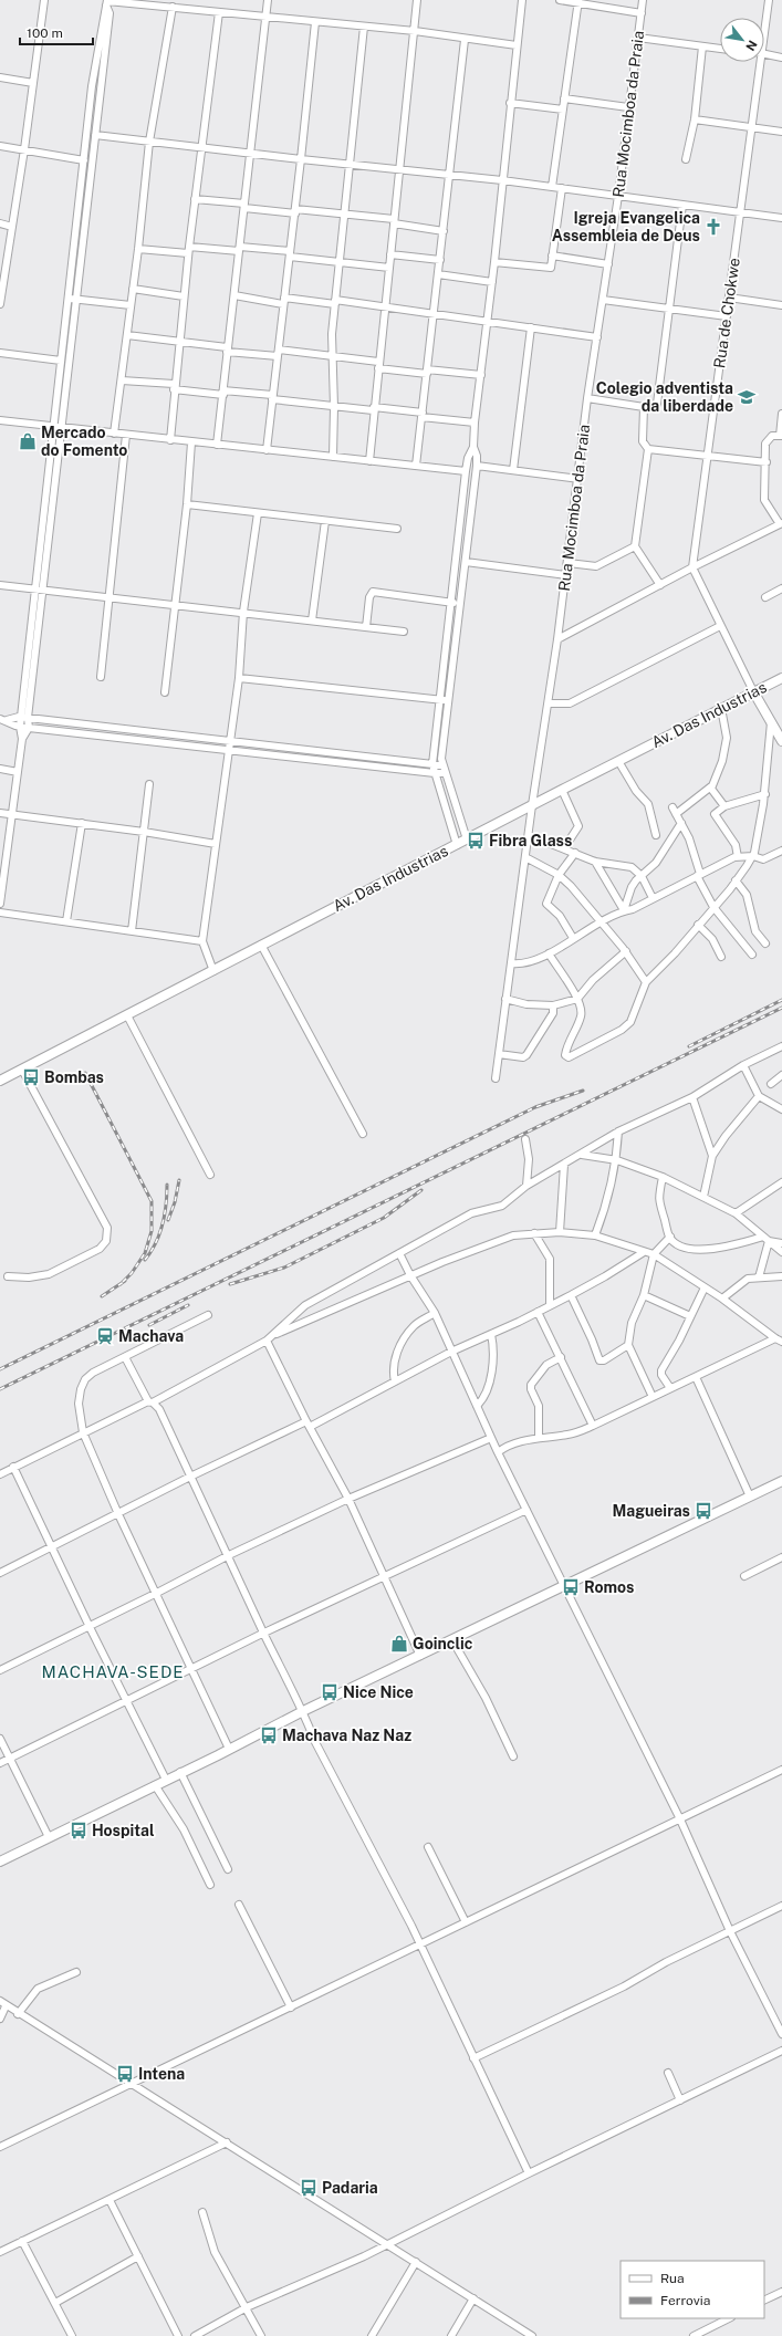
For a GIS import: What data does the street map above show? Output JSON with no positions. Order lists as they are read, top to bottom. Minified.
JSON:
{"streets":{"main road":["Av. Das Industrias"],"street":["Rua Mocimboa da Praia","Rua de Chokwe"]},"crossings":[["Rua Mocimboa da Praia","Av. Das Industrias"]],"districts":["MACHAVA-SEDE"],"places":{"church":["Igreja Evangelica Assembleia de Deus"],"school or university":["Colegio adventista da liberdade"],"shop":["Mercado do Fomento","Goinclic"],"bus stop":["Fibra Glass","Bombas","Magueiras","Romos","Nice Nice","Machava Naz Naz","Hospital","Intena","Padaria"],"station":["Machava"]},"legend":["Rua","Ferrovia"],"scale_bar":"100 m","north":"bottom right"}
